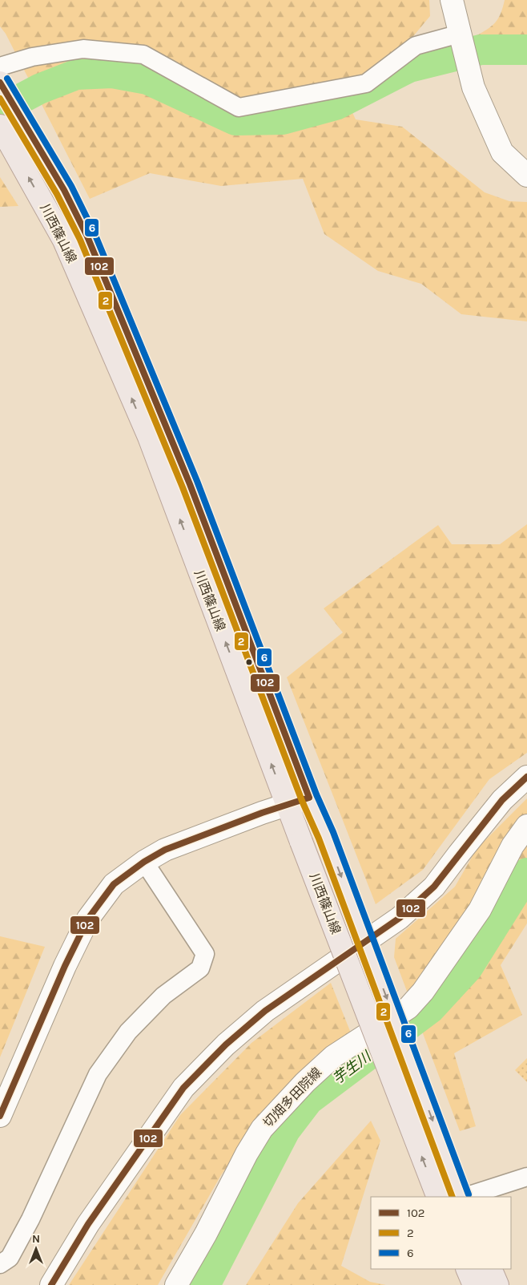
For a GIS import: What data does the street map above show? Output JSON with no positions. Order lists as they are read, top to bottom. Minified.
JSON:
{"streets":{"main road":["川西篠山線"],"street":["切畑多田院線"]},"water":["芋生川"],"lines":["transit line 6","transit line 102","transit line 2"],"legend":["102","2","6"],"north":"top"}
